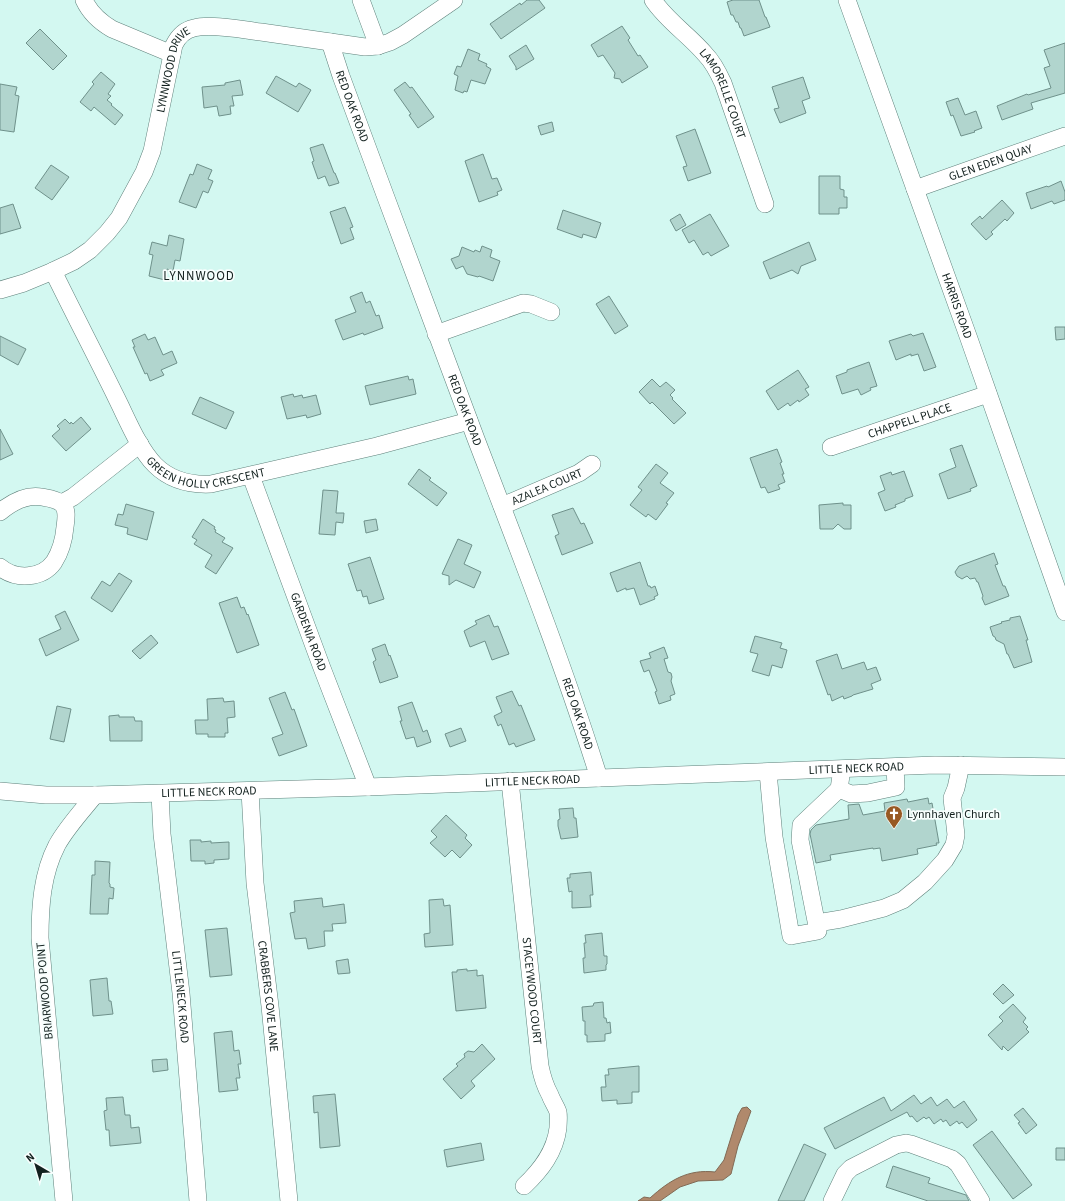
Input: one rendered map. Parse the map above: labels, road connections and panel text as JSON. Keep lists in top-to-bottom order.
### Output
{
  "streets": {
    "street": [
      "LYNNWOOD DRIVE",
      "LAMORELLE COURT",
      "RED OAK ROAD",
      "GLEN EDEN QUAY",
      "HARRIS ROAD",
      "CHAPPELL PLACE",
      "GREEN HOLLY CRESCENT",
      "AZALEA COURT",
      "GARDENIA ROAD",
      "LITTLE NECK ROAD",
      "BRIARWOOD POINT",
      "STACEYWOOD COURT",
      "CRABBERS COVE LANE",
      "LITTLENECK ROAD"
    ]
  },
  "crossings": [
    ["LYNNWOOD DRIVE", "RED OAK ROAD"],
    ["LYNNWOOD DRIVE", "GREEN HOLLY CRESCENT"],
    ["RED OAK ROAD", "GREEN HOLLY CRESCENT"],
    ["RED OAK ROAD", "AZALEA COURT"],
    ["RED OAK ROAD", "LITTLE NECK ROAD"],
    ["GLEN EDEN QUAY", "HARRIS ROAD"],
    ["HARRIS ROAD", "CHAPPELL PLACE"],
    ["GREEN HOLLY CRESCENT", "GARDENIA ROAD"],
    ["GARDENIA ROAD", "LITTLE NECK ROAD"],
    ["LITTLE NECK ROAD", "BRIARWOOD POINT"],
    ["LITTLE NECK ROAD", "STACEYWOOD COURT"],
    ["LITTLE NECK ROAD", "CRABBERS COVE LANE"],
    ["LITTLE NECK ROAD", "LITTLENECK ROAD"]
  ],
  "districts": ["LYNNWOOD"],
  "places": {
    "church": ["Lynnhaven Church"]
  },
  "north": "top left"
}
